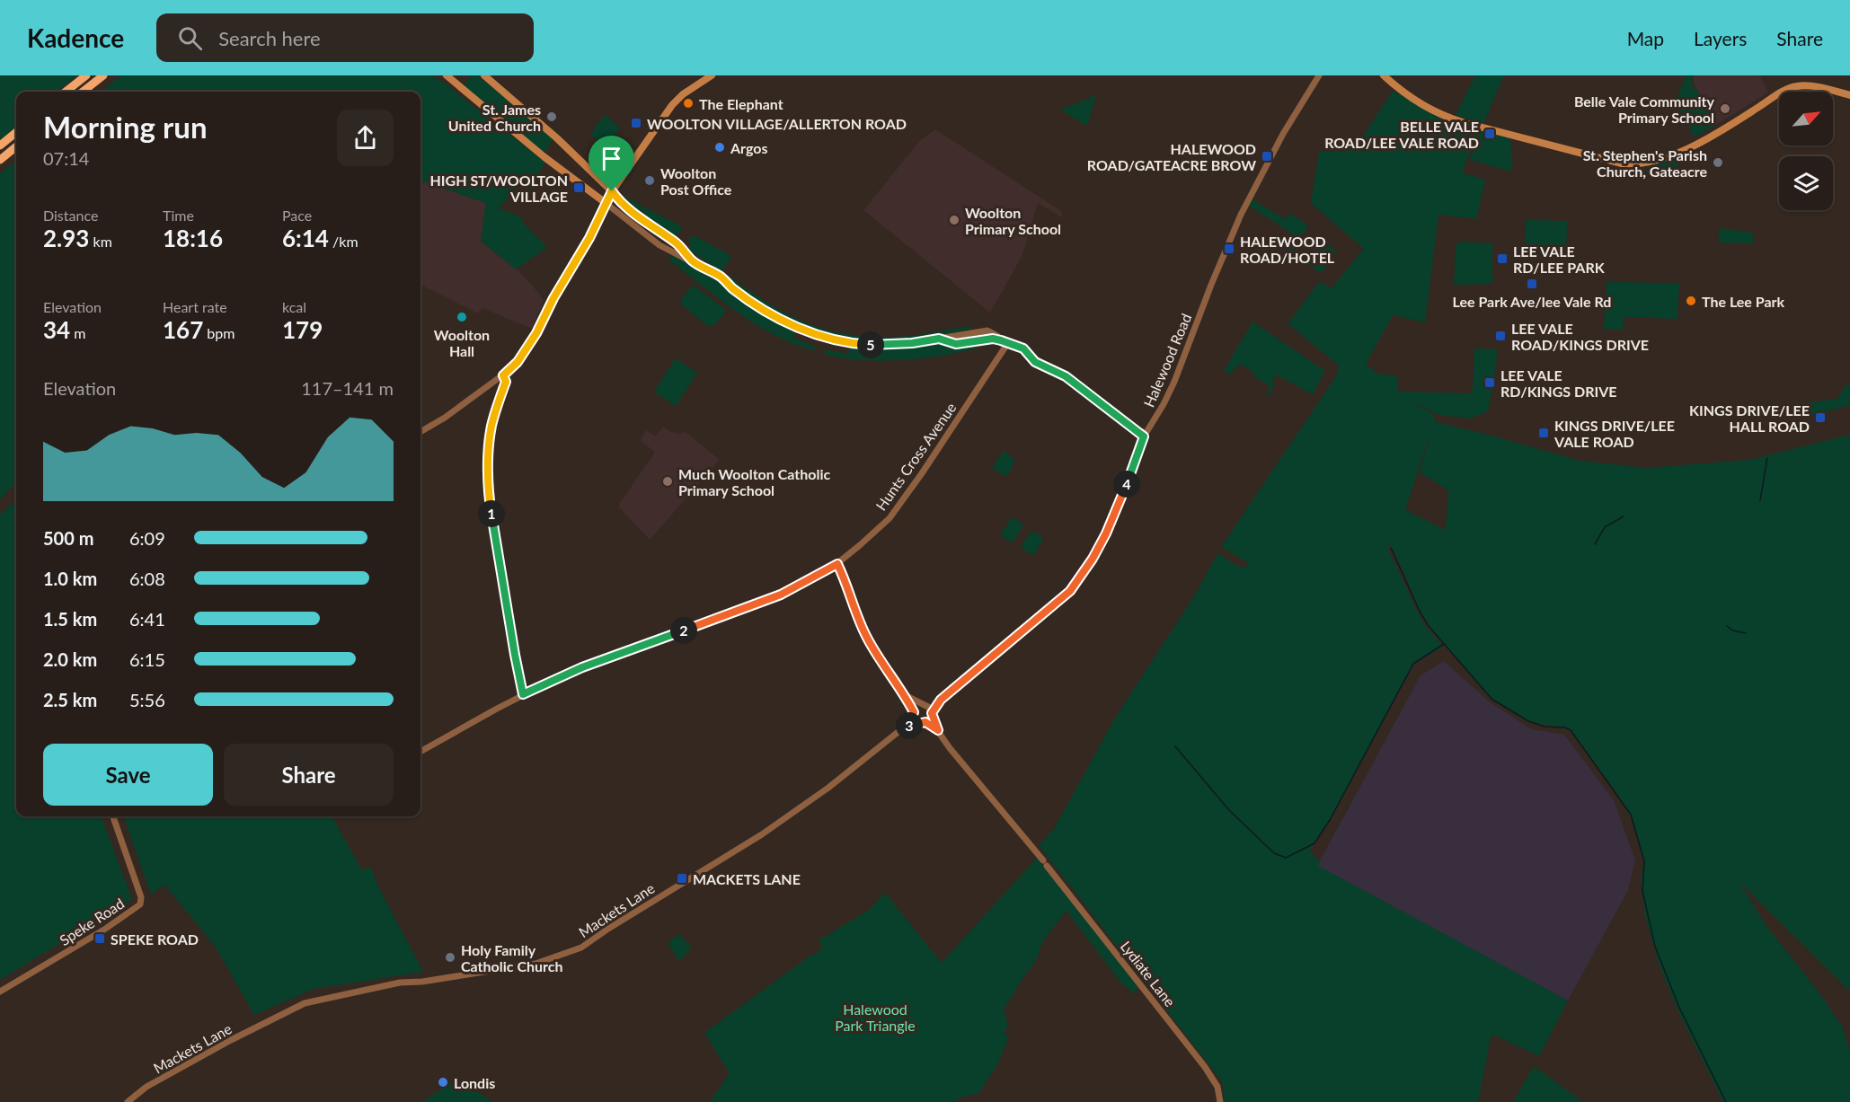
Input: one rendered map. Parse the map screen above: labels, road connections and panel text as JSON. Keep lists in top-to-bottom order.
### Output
{
  "streets": {
    "street": [
      "Halewood Road",
      "Hunts Cross Avenue",
      "Mackets Lane",
      "Speke Road",
      "Lydiate Lane"
    ]
  },
  "crossings": [
    ["Halewood Road", "Mackets Lane"],
    ["Halewood Road", "Lydiate Lane"],
    ["Mackets Lane", "Lydiate Lane"]
  ],
  "parks": ["Halewood Park Triangle"],
  "places": {
    "other": [
      "The Elephant",
      "Belle Vale Community Primary School",
      "St. James United Church",
      "Argos",
      "St. Stephen's Parish Church, Gateacre",
      "Woolton Post Office",
      "Woolton Primary School",
      "The Lee Park",
      "Woolton Hall",
      "Much Woolton Catholic Primary School",
      "Holy Family Catholic Church",
      "Londis"
    ],
    "transit": [
      "WOOLTON VILLAGE/ALLERTON ROAD",
      "BELLE VALE ROAD/LEE VALE ROAD",
      "HALEWOOD ROAD/GATEACRE BROW",
      "HIGH ST/WOOLTON VILLAGE",
      "HALEWOOD ROAD/HOTEL",
      "LEE VALE RD/LEE PARK",
      "Lee Park Ave/lee Vale Rd",
      "LEE VALE ROAD/KINGS DRIVE",
      "LEE VALE RD/KINGS DRIVE",
      "KINGS DRIVE/LEE HALL ROAD",
      "KINGS DRIVE/LEE VALE ROAD",
      "MACKETS LANE",
      "SPEKE ROAD"
    ]
  },
  "north": "top right",
  "page": {
    "header": "Kadence",
    "search": "Search here",
    "nav": ["Map", "Layers", "Share"],
    "heading": ["Morning run", "07:14"],
    "stats": [
      ["Distance", "2.93 km"],
      ["Time", "18:16"],
      ["Pace", "6:14 /km"],
      ["Elevation", "34 m"],
      ["Heart rate", "167 bpm"],
      ["kcal", "179"]
    ],
    "pins": [
      "5",
      "4",
      "1",
      "2",
      "3"
    ],
    "chart": ["Elevation", "117–141 m"],
    "list": [
      {
        "name": "500 m",
        "note": "6:09"
      },
      {
        "name": "1.0 km",
        "note": "6:08"
      },
      {
        "name": "1.5 km",
        "note": "6:41"
      },
      {
        "name": "2.0 km",
        "note": "6:15"
      },
      {
        "name": "2.5 km",
        "note": "5:56"
      }
    ],
    "buttons": ["Save", "Share"]
  }
}
